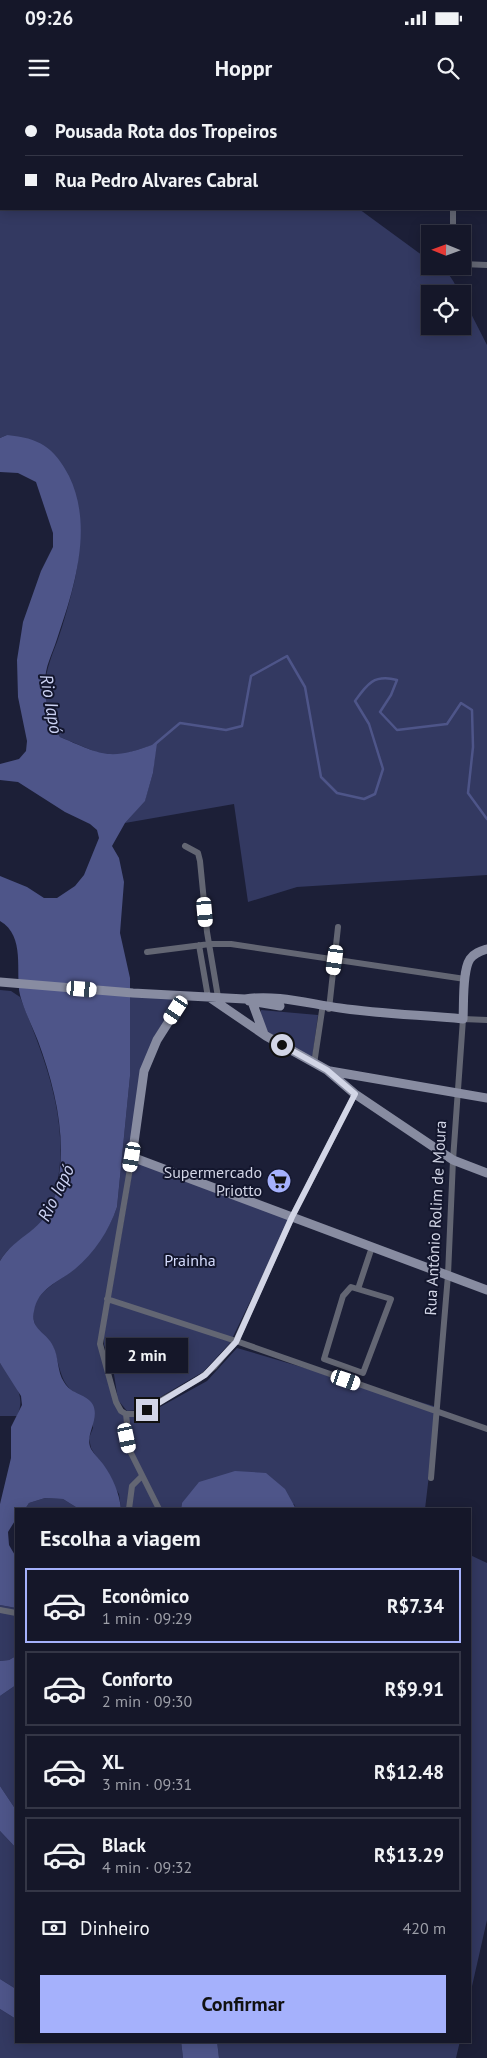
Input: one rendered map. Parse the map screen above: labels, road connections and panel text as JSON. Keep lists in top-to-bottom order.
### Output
{
  "streets": {
    "street": ["Rua Antônio Rolim de Moura"]
  },
  "water": ["Rio Iapó"],
  "parks": ["Prainha"],
  "places": {
    "supermarket": ["Supermercado Priotto"]
  },
  "north": "left",
  "page": {
    "status": "09:26",
    "header": "Hoppr",
    "banner": ["Pousada Rota dos Tropeiros", "Rua Pedro Alvares Cabral"],
    "bubble": "2 min",
    "heading": "Escolha a viagem",
    "list": [
      {
        "name": "Econômico",
        "note": "1 min · 09:29",
        "value": "R$7.34"
      },
      {
        "name": "Conforto",
        "note": "2 min · 09:30",
        "value": "R$9.91"
      },
      {
        "name": "XL",
        "note": "3 min · 09:31",
        "value": "R$12.48"
      },
      {
        "name": "Black",
        "note": "4 min · 09:32",
        "value": "R$13.29"
      }
    ],
    "pay": ["Dinheiro", "420 m"],
    "buttons": "Confirmar"
  }
}
